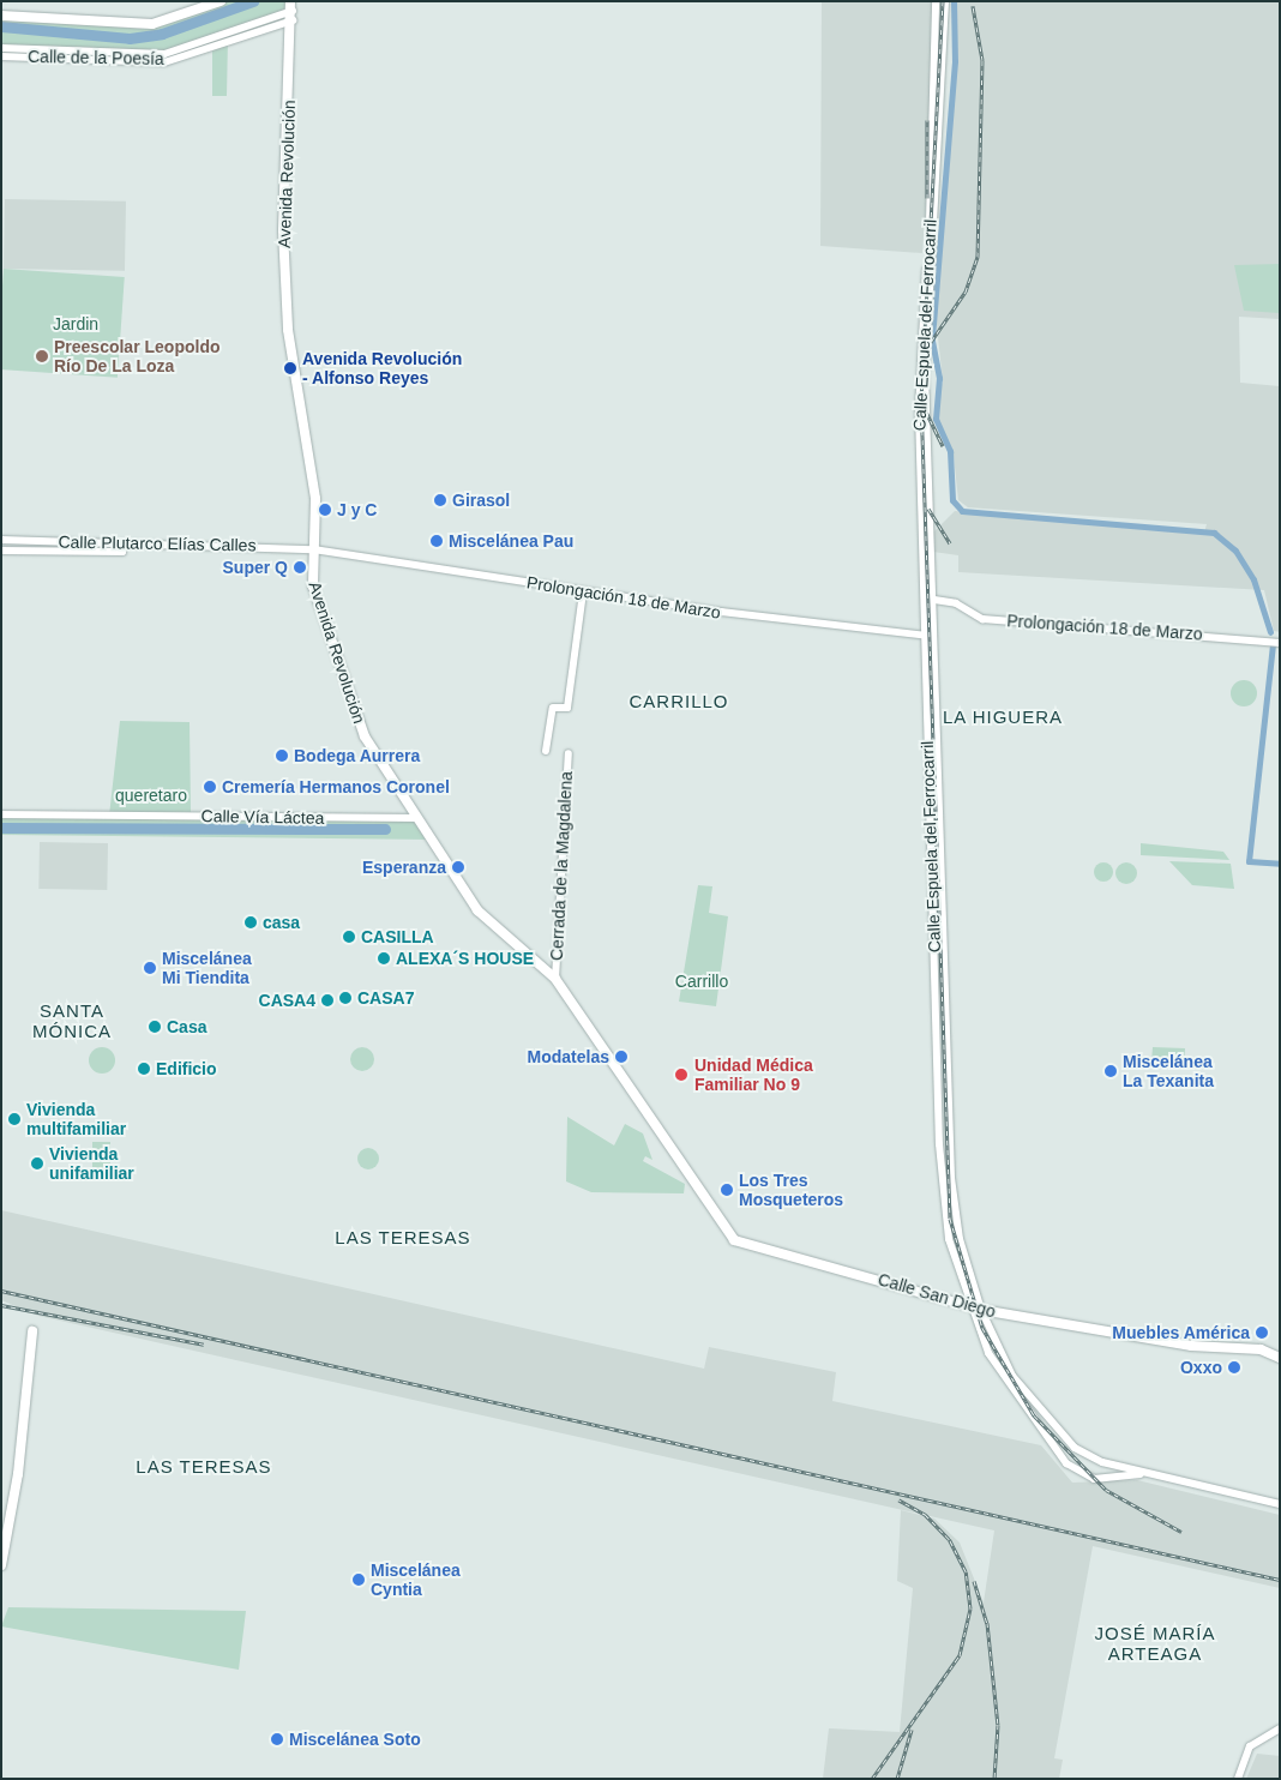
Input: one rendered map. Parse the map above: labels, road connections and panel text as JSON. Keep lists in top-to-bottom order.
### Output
{
  "streets": {
    "main road": ["Avenida Revolución", "Calle San Diego"],
    "street": [
      "Calle de la Poesía",
      "Calle Espuela del Ferrocarril",
      "Calle Plutarco Elías Calles",
      "Prolongación 18 de Marzo",
      "Calle Vía Láctea",
      "Cerrada de la Magdalena"
    ]
  },
  "crossings": [
    ["Calle de la Poesía", "Avenida Revolución"],
    ["Avenida Revolución", "Calle Plutarco Elías Calles"],
    ["Avenida Revolución", "Prolongación 18 de Marzo"],
    ["Avenida Revolución", "Calle Vía Láctea"],
    ["Avenida Revolución", "Cerrada de la Magdalena"],
    ["Avenida Revolución", "Calle San Diego"],
    ["Calle Espuela del Ferrocarril", "Prolongación 18 de Marzo"],
    ["Calle Espuela del Ferrocarril", "Calle San Diego"],
    ["Calle Plutarco Elías Calles", "Prolongación 18 de Marzo"]
  ],
  "districts": [
    "CARRILLO",
    "LA HIGUERA",
    "SANTA MÓNICA",
    "LAS TERESAS",
    "LAS TERESAS",
    "JOSÉ MARÍA ARTEAGA"
  ],
  "parks": ["Jardin", "queretaro", "Carrillo"],
  "places": [
    "Preescolar Leopoldo Río De La Loza",
    "Avenida Revolución - Alfonso Reyes",
    "Girasol",
    "J y C",
    "Miscelánea Pau",
    "Super Q",
    "Bodega Aurrera",
    "Cremería Hermanos Coronel",
    "Esperanza",
    "casa",
    "CASILLA",
    "ALEXA´S HOUSE",
    "Miscelánea Mi Tiendita",
    "CASA7",
    "CASA4",
    "Casa",
    "Modatelas",
    "Edificio",
    "Miscelánea La Texanita",
    "Unidad Médica Familiar No 9",
    "Vivienda multifamiliar",
    "Vivienda unifamiliar",
    "Los Tres Mosqueteros",
    "Muebles América",
    "Oxxo",
    "Miscelánea Cyntia",
    "Miscelánea Soto"
  ]
}
